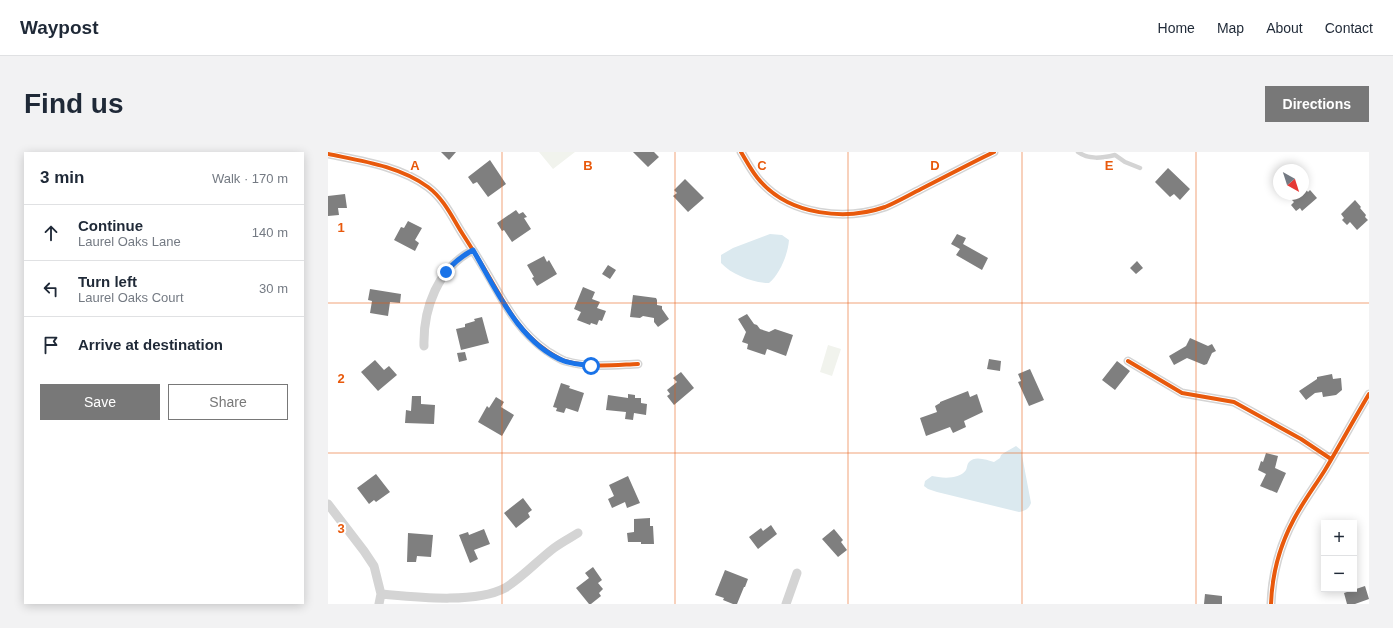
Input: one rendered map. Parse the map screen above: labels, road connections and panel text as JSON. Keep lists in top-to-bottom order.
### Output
{
  "north": "bottom right",
  "page": {
    "header": "Waypost",
    "nav": [
      "Home",
      "Map",
      "About",
      "Contact"
    ],
    "buttons": [
      "Directions",
      ["Save", "Share"]
    ],
    "title": "Find us",
    "heading": ["3 min", "Walk · 170 m"],
    "list": [
      ["Continue", "Laurel Oaks Lane", "140 m"],
      ["Turn left", "Laurel Oaks Court", "30 m"],
      "Arrive at destination"
    ],
    "map_buttons": ["+", "−"]
  },
  "grid": {
    "columns": [
      "A",
      "B",
      "C",
      "D",
      "E"
    ],
    "rows": ["1", "2", "3"]
  }
}
